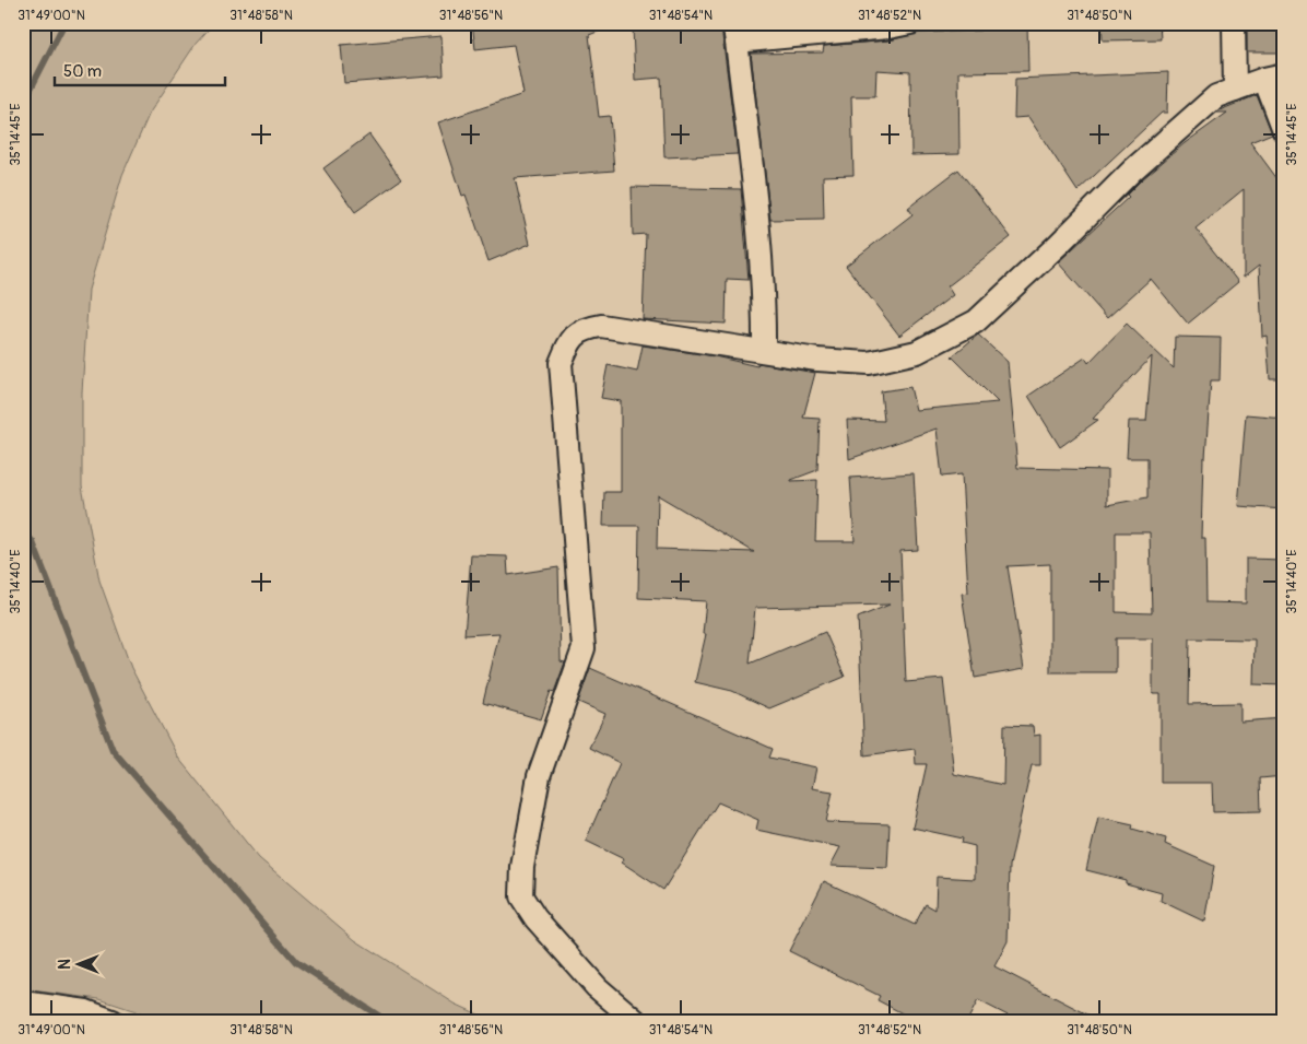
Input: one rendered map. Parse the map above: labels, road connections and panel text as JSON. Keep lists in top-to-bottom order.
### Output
{
  "scale_bar": "50 m",
  "north": "left",
  "coordinates": [
    "31°49'00\"N",
    "31°48'58\"N",
    "31°48'56\"N",
    "31°48'54\"N",
    "31°48'52\"N",
    "31°48'50\"N",
    "35°14'45\"E",
    "35°14'40\"E"
  ]
}
